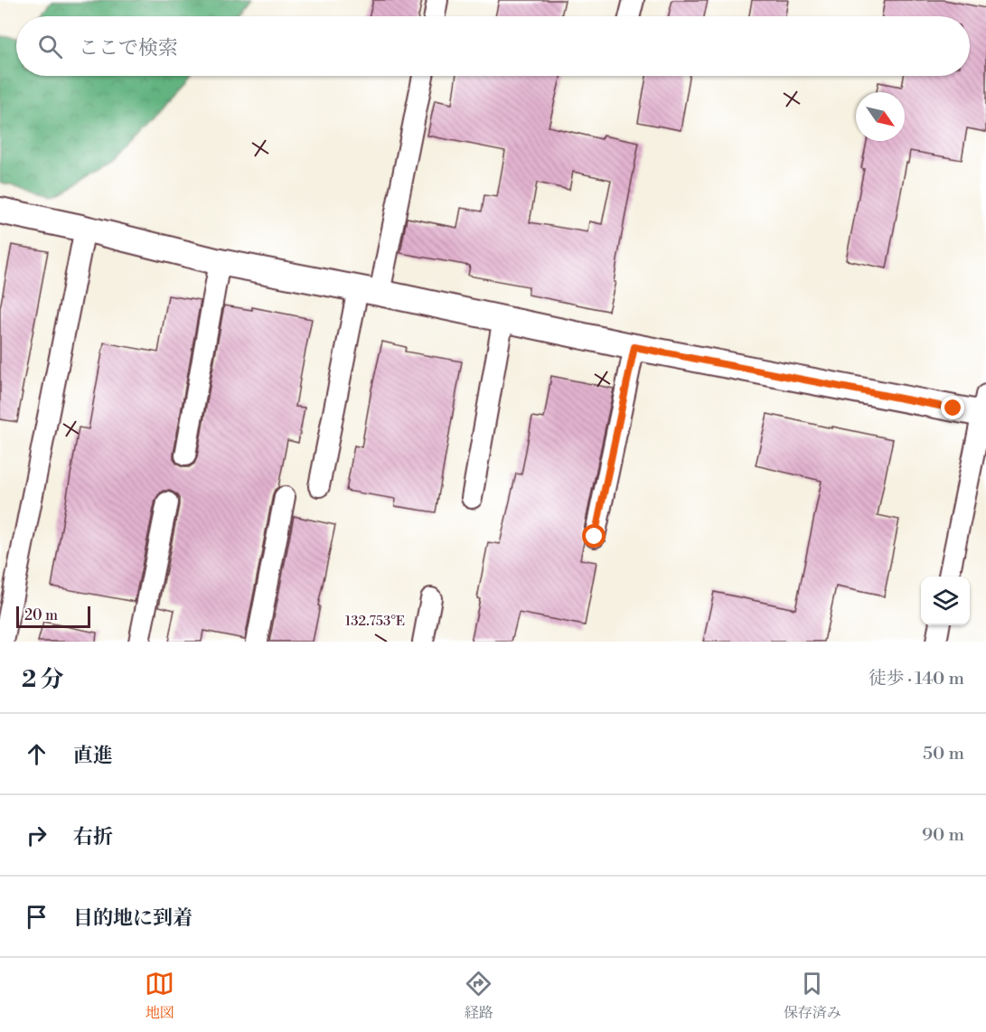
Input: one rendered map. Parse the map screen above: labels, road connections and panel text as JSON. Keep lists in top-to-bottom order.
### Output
{
  "scale_bar": "20 m",
  "north": "bottom right",
  "page": {
    "search": "ここで検索",
    "scale": "20 m",
    "heading": ["2 分", "徒歩 · 140 m"],
    "list": [
      ["直進", "50 m"],
      ["右折", "90 m"],
      "目的地に到着"
    ],
    "nav": ["地図", "経路", "保存済み"]
  },
  "coordinates": ["132.753°E"]
}
